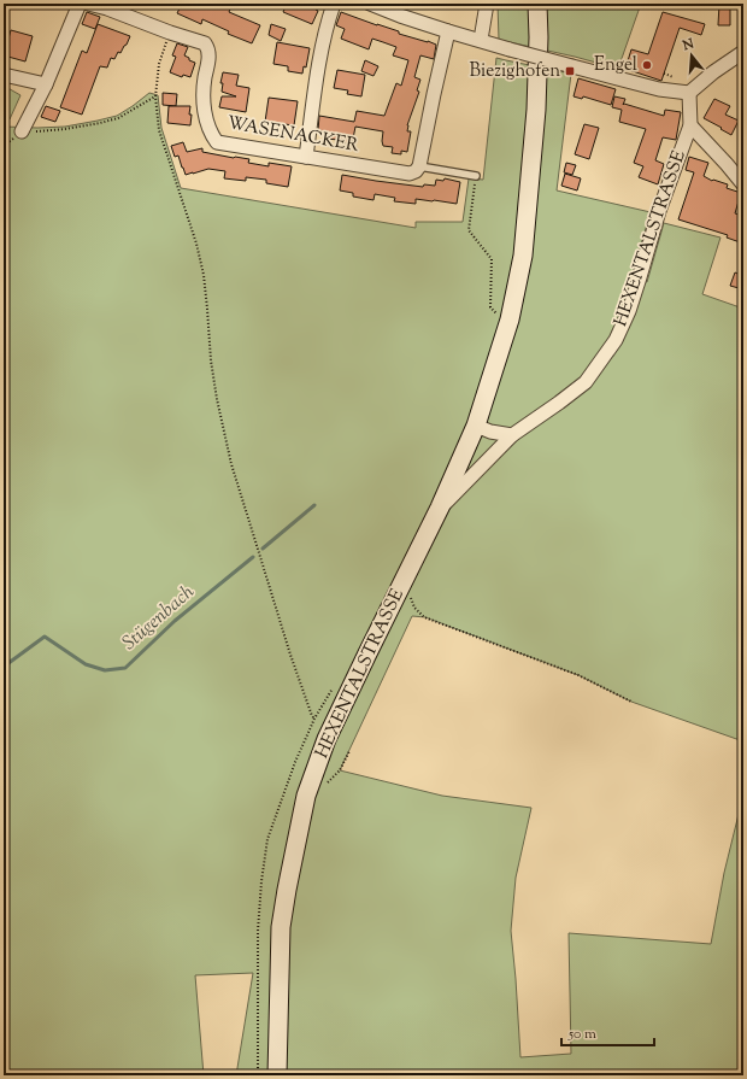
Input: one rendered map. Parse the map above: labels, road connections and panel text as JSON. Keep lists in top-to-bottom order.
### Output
{
  "streets": {
    "main road": ["HEXENTALSTRASSE"],
    "street": ["WASENACKER"]
  },
  "water": ["Stügenbach"],
  "places": {
    "other": ["Engel"],
    "transit": ["Biezighofen"]
  },
  "scale_bar": "50 m",
  "north": "top"
}
